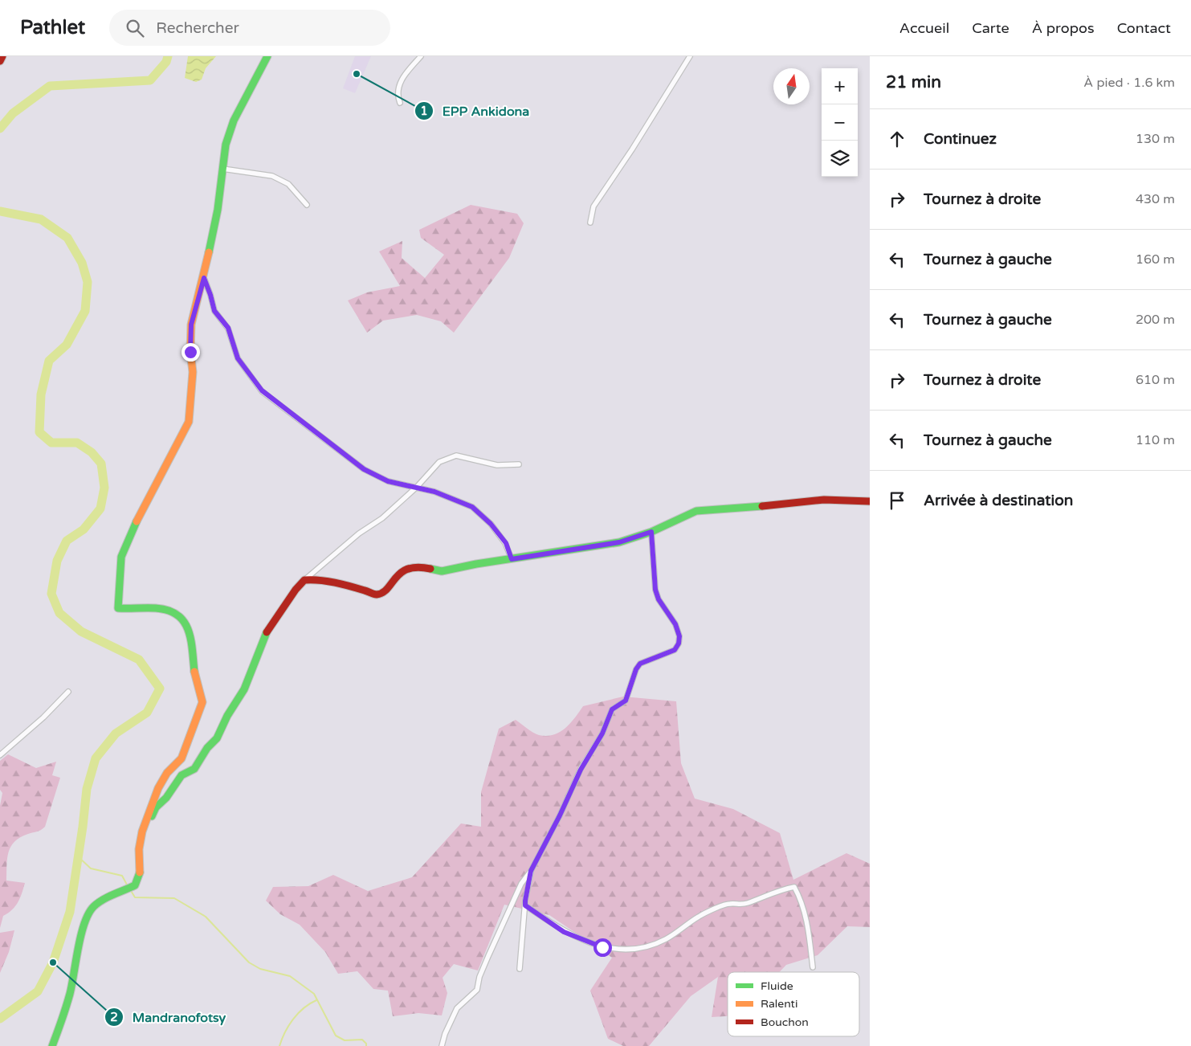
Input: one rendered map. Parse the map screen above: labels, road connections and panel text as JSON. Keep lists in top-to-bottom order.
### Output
{
  "places": ["EPP Ankidona", "Mandranofotsy"],
  "legend": ["Fluide", "Ralenti", "Bouchon"],
  "north": "top",
  "page": {
    "header": "Pathlet",
    "search": "Rechercher",
    "nav": [
      "Accueil",
      "Carte",
      "À propos",
      "Contact"
    ],
    "heading": ["21 min", "À pied · 1.6 km"],
    "map_buttons": ["+", "−"],
    "list": [
      ["Continuez", "130 m"],
      ["Tournez à droite", "430 m"],
      ["Tournez à gauche", "160 m"],
      ["Tournez à gauche", "200 m"],
      ["Tournez à droite", "610 m"],
      ["Tournez à gauche", "110 m"],
      "Arrivée à destination"
    ]
  }
}
